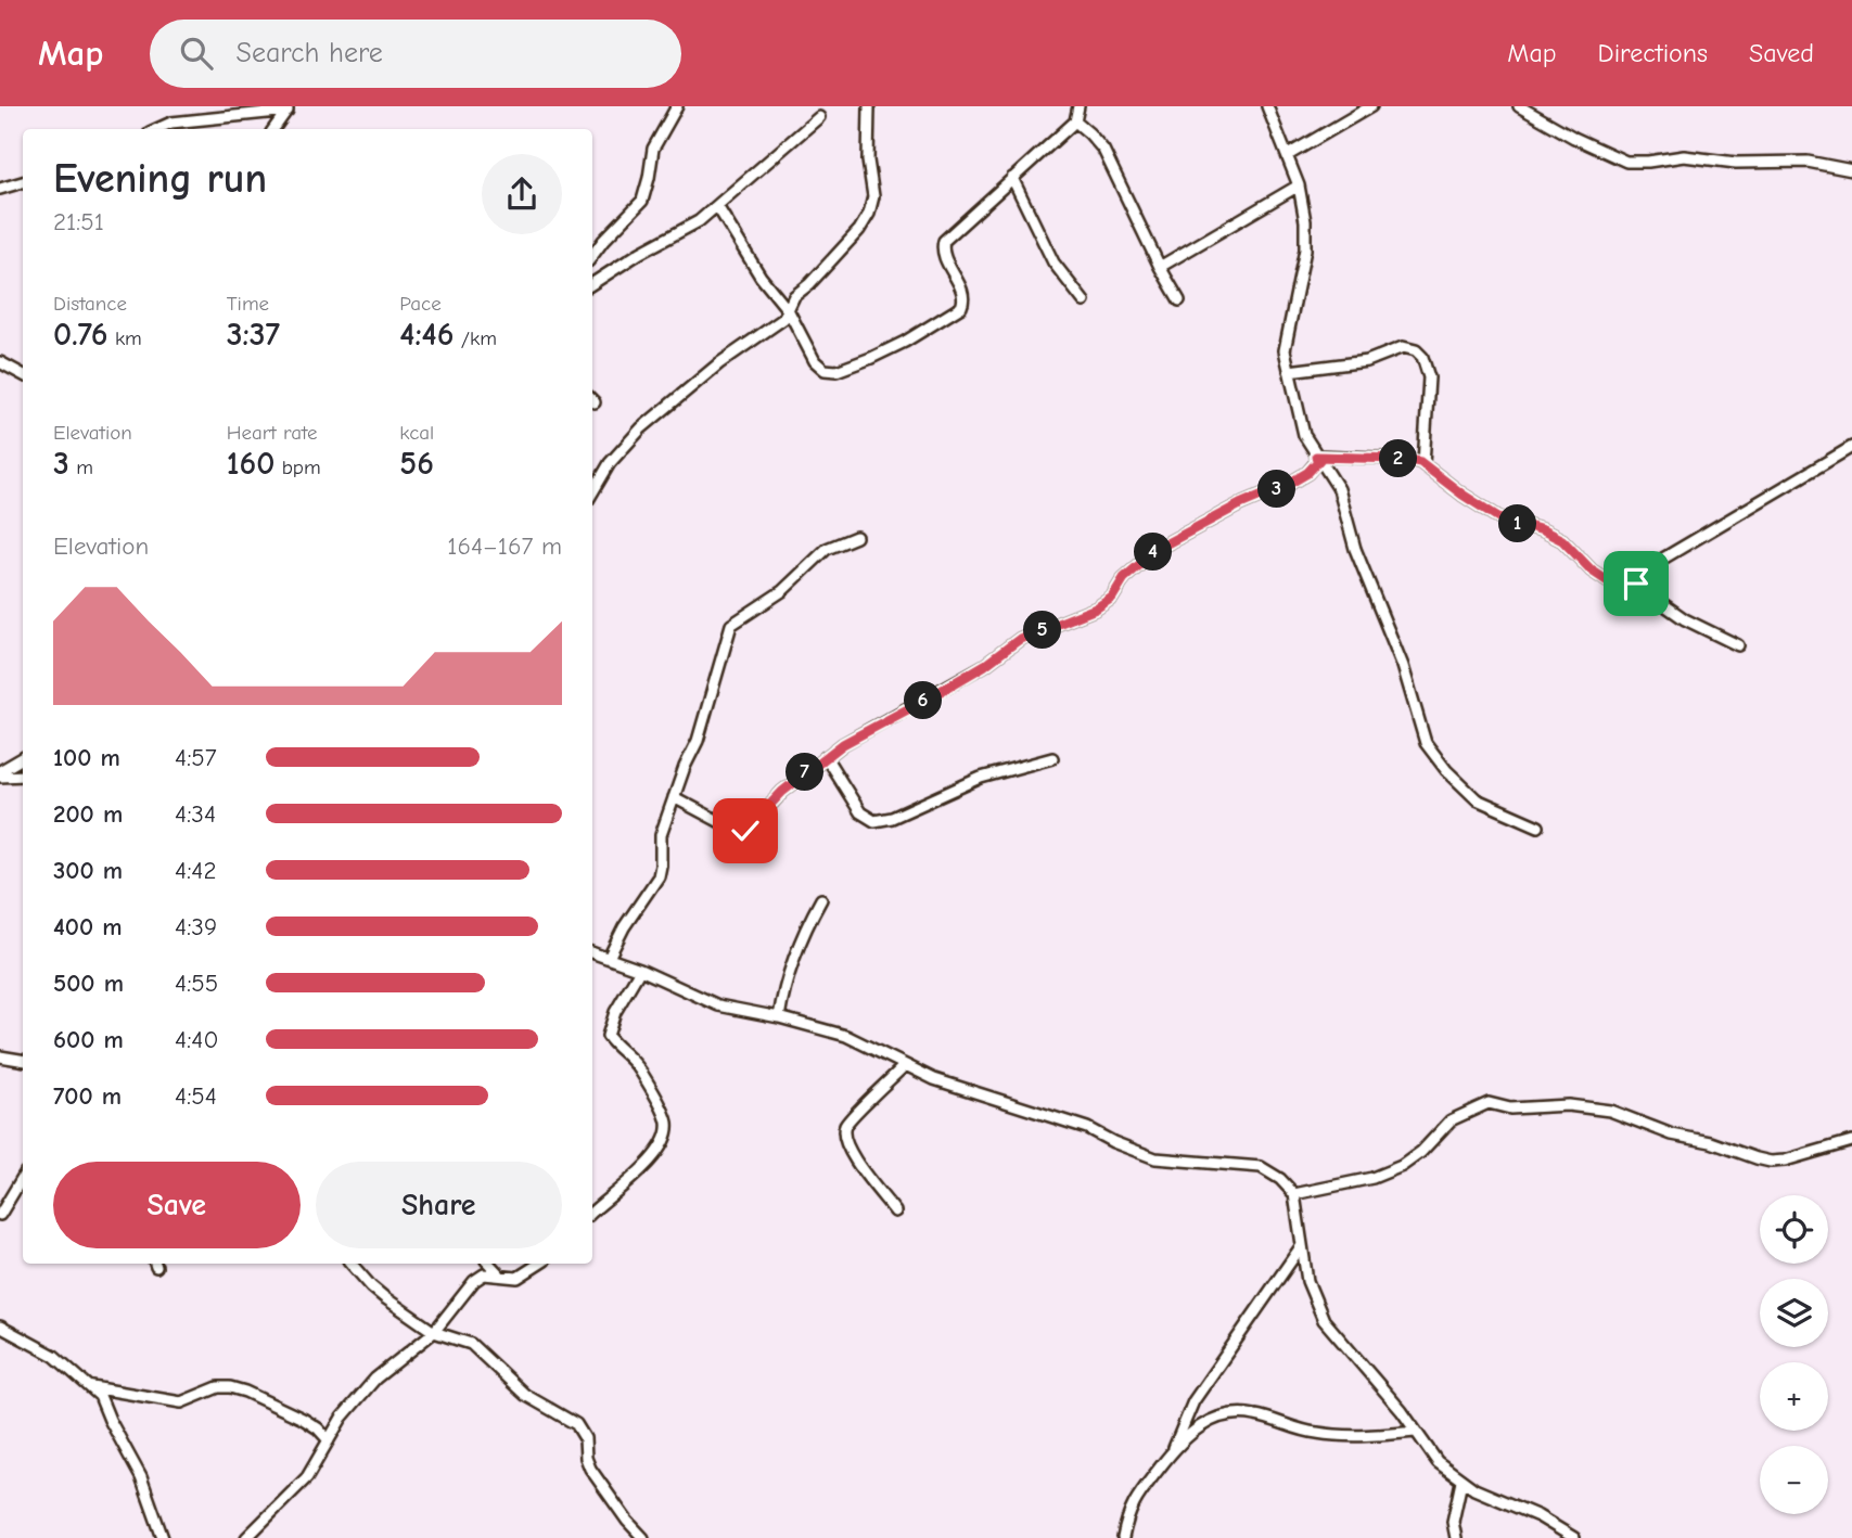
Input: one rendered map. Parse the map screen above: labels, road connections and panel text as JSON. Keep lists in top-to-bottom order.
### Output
{
  "page": {
    "header": "Map",
    "search": "Search here",
    "nav": ["Map", "Directions", "Saved"],
    "heading": ["Evening run", "21:51"],
    "stats": [
      ["Distance", "0.76 km"],
      ["Time", "3:37"],
      ["Pace", "4:46 /km"],
      ["Elevation", "3 m"],
      ["Heart rate", "160 bpm"],
      ["kcal", "56"]
    ],
    "pins": [
      "2",
      "3",
      "1",
      "4",
      "5",
      "6",
      "7"
    ],
    "chart": ["Elevation", "164–167 m"],
    "list": [
      {
        "name": "100 m",
        "note": "4:57"
      },
      {
        "name": "200 m",
        "note": "4:34"
      },
      {
        "name": "300 m",
        "note": "4:42"
      },
      {
        "name": "400 m",
        "note": "4:39"
      },
      {
        "name": "500 m",
        "note": "4:55"
      },
      {
        "name": "600 m",
        "note": "4:40"
      },
      {
        "name": "700 m",
        "note": "4:54"
      }
    ],
    "buttons": ["Save", "Share"],
    "map_buttons": ["+", "−"]
  }
}
